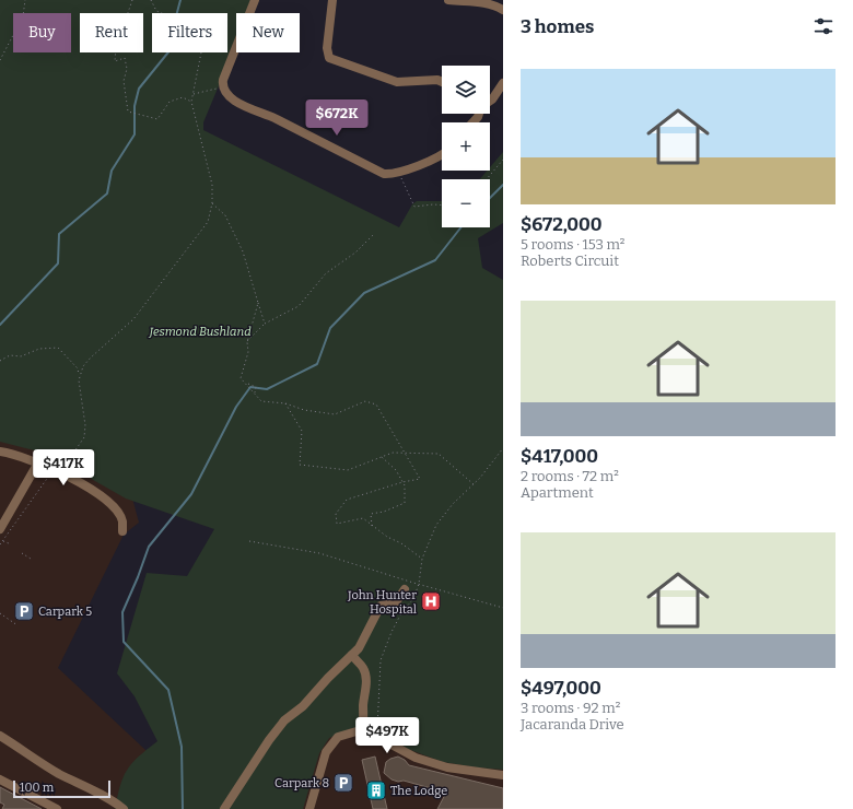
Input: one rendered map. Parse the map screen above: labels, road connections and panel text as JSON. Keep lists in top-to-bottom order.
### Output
{
  "parks": ["Jesmond Bushland"],
  "places": {
    "hospital": ["John Hunter Hospital"],
    "parking": ["Carpark 5", "Carpark 8"],
    "building": ["The Lodge"]
  },
  "scale_bar": "100 m",
  "page": {
    "heading": "3 homes",
    "chip": [
      "Buy",
      "Rent",
      "Filters",
      "New"
    ],
    "list": [
      {
        "name": "$672,000",
        "note": "5 rooms · 153 m² · Roberts Circuit"
      },
      {
        "name": "$417,000",
        "note": "2 rooms · 72 m² · Apartment"
      },
      {
        "name": "$497,000",
        "note": "3 rooms · 92 m² · Jacaranda Drive"
      }
    ],
    "map_buttons": ["+", "−"],
    "price": ["$672K", "$417K", "$497K"],
    "scale": "100 m"
  }
}
